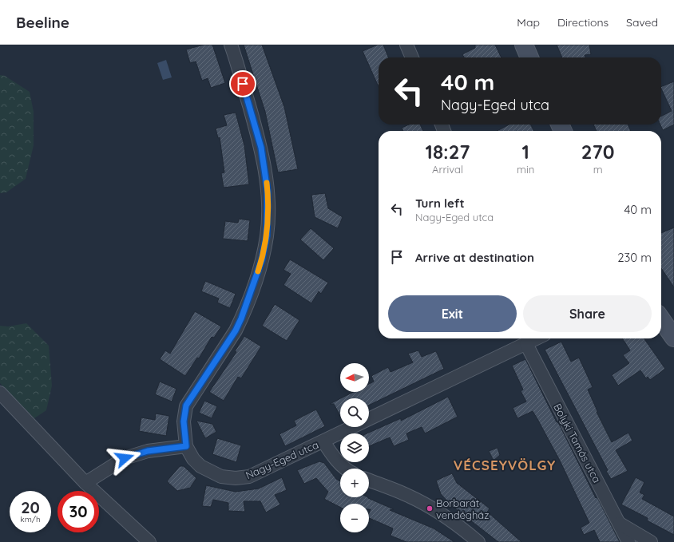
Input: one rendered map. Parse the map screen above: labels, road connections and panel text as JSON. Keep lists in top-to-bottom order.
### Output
{
  "streets": {
    "street": ["Bolyki Tamás utca", "Nagy-Eged utca"]
  },
  "districts": ["VÉCSEYVÖLGY"],
  "places": ["Borbarát vendégház"],
  "north": "left",
  "page": {
    "header": "Beeline",
    "nav": ["Map", "Directions", "Saved"],
    "turn": ["40 m", "Nagy-Eged utca"],
    "eta": [
      "18:27",
      "Arrival",
      "1",
      "min",
      "270",
      "m"
    ],
    "list": [
      {
        "name": "Turn left",
        "note": "Nagy-Eged utca",
        "value": "40 m"
      },
      {
        "name": "Arrive at destination",
        "value": "230 m"
      }
    ],
    "buttons": ["Exit", "Share"],
    "map_buttons": ["+", "−"],
    "speed": "20 km/h",
    "limit": "30"
  }
}
